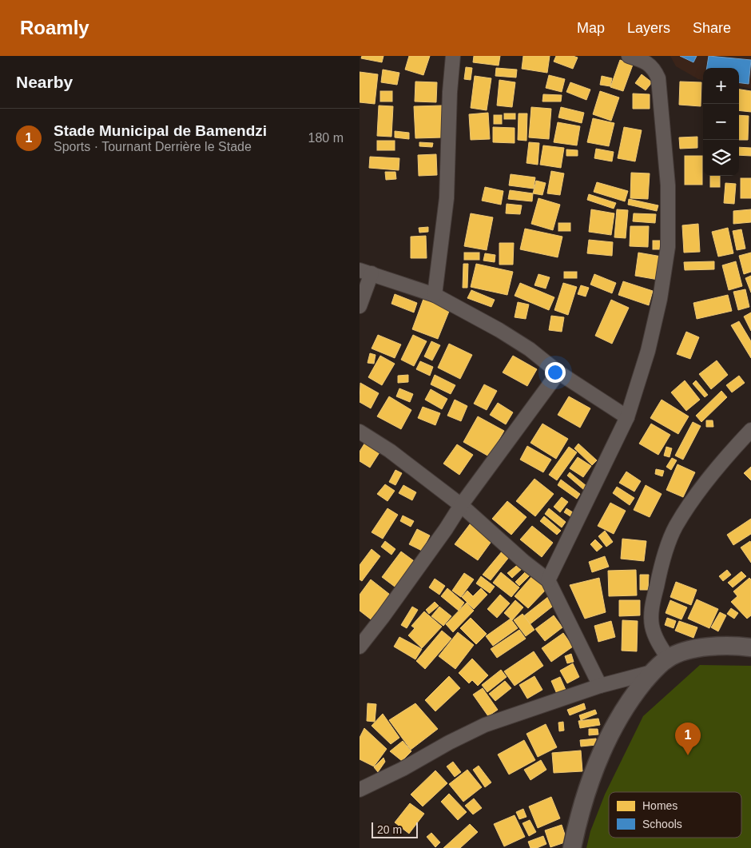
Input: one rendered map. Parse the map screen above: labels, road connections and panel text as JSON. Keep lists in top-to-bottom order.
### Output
{
  "legend": ["Homes", "Schools"],
  "scale_bar": "20 m",
  "page": {
    "header": "Roamly",
    "nav": ["Map", "Layers", "Share"],
    "heading": "Nearby",
    "map_buttons": ["+", "−"],
    "list": [
      {
        "mark": "1",
        "name": "Stade Municipal de Bamendzi",
        "note": "Sports · Tournant Derrière le Stade",
        "value": "180 m"
      }
    ],
    "pins": "1",
    "scale": "20 m"
  }
}
